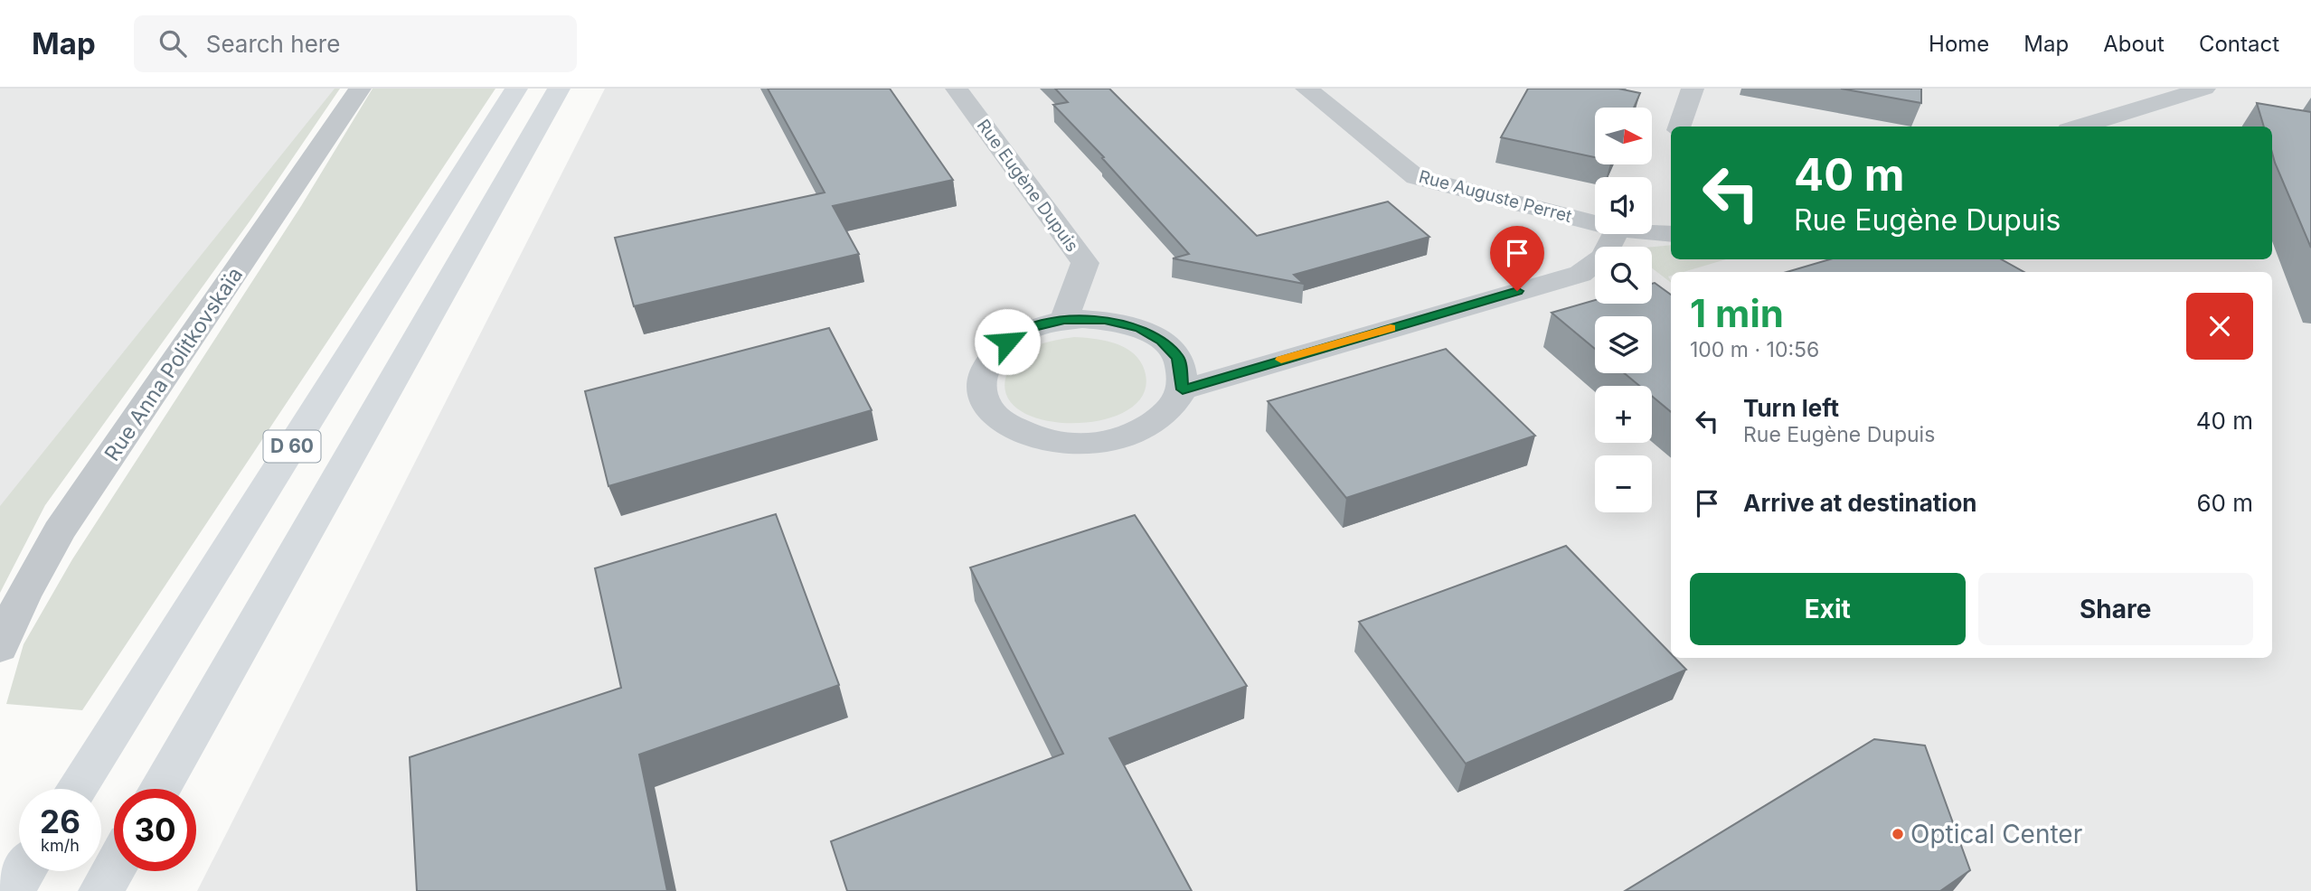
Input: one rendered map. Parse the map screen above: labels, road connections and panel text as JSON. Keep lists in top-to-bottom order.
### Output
{
  "streets": {
    "highway": ["D 60"],
    "street": ["Rue Eugène Dupuis", "Rue Auguste Perret", "Rue Anna Politkovskaïa"]
  },
  "places": ["Optical Center"],
  "north": "right",
  "page": {
    "header": "Map",
    "search": "Search here",
    "nav": [
      "Home",
      "Map",
      "About",
      "Contact"
    ],
    "map_buttons": ["+", "−"],
    "turn": ["40 m", "Rue Eugène Dupuis"],
    "heading": ["1 min", "100 m · 10:56"],
    "list": [
      {
        "name": "Turn left",
        "note": "Rue Eugène Dupuis",
        "value": "40 m"
      },
      {
        "name": "Arrive at destination",
        "value": "60 m"
      }
    ],
    "buttons": ["Exit", "Share"],
    "speed": "26 km/h",
    "limit": "30"
  }
}
